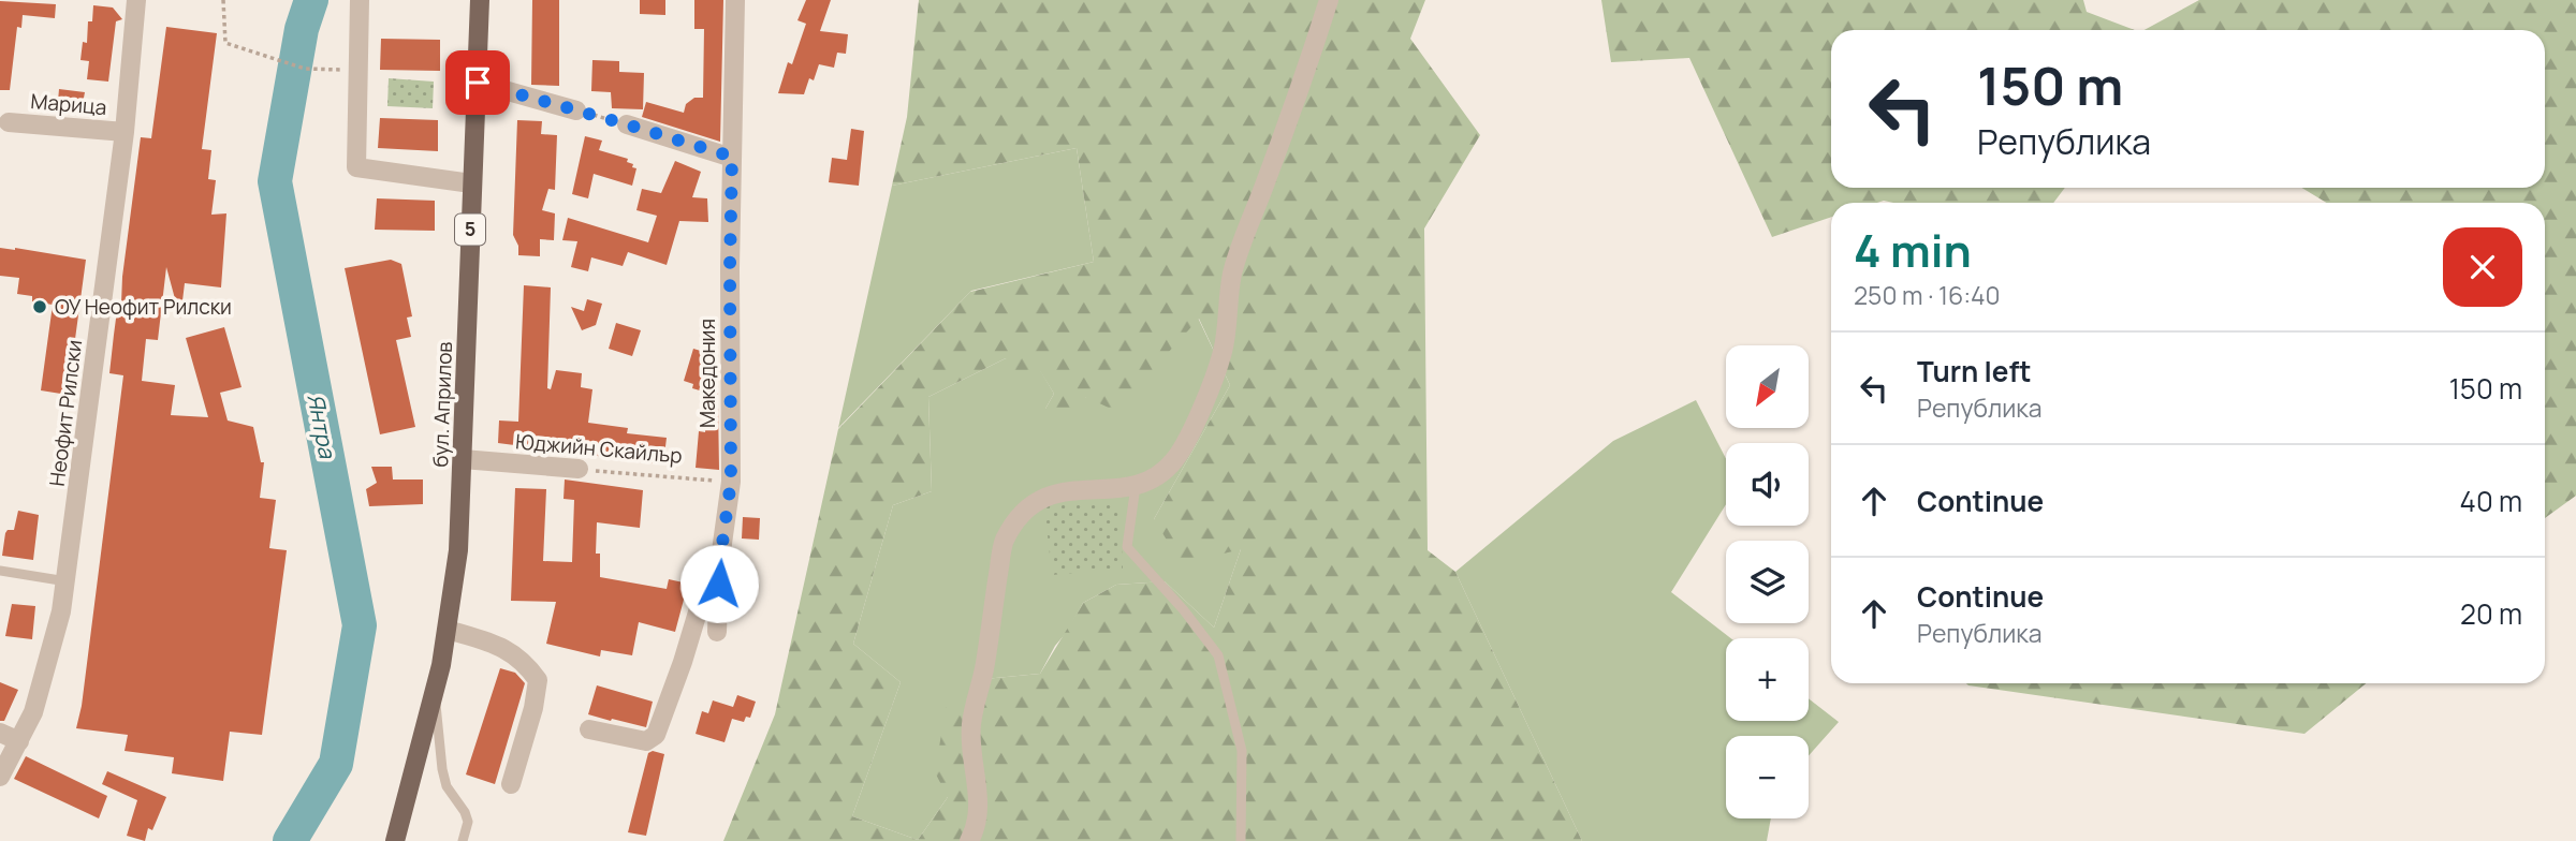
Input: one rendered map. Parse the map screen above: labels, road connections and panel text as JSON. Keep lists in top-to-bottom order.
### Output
{
  "streets": {
    "main road": ["5", "бул. Априлов"],
    "street": [
      "Марица",
      "Македония",
      "Неофит Рилски",
      "Юджийн Скайлър"
    ]
  },
  "crossings": [
    ["Марица", "Неофит Рилски"],
    ["Македония", "Юджийн Скайлър"],
    ["бул. Априлов", "Юджийн Скайлър"]
  ],
  "water": ["Янтра"],
  "places": ["ОУ Неофит Рилски"],
  "north": "bottom left",
  "page": {
    "turn": ["150 m", "Република"],
    "heading": ["4 min", "250 m · 16:40"],
    "list": [
      {
        "name": "Turn left",
        "note": "Република",
        "value": "150 m"
      },
      {
        "name": "Continue",
        "value": "40 m"
      },
      {
        "name": "Continue",
        "note": "Република",
        "value": "20 m"
      }
    ],
    "map_buttons": ["+", "−"]
  }
}
